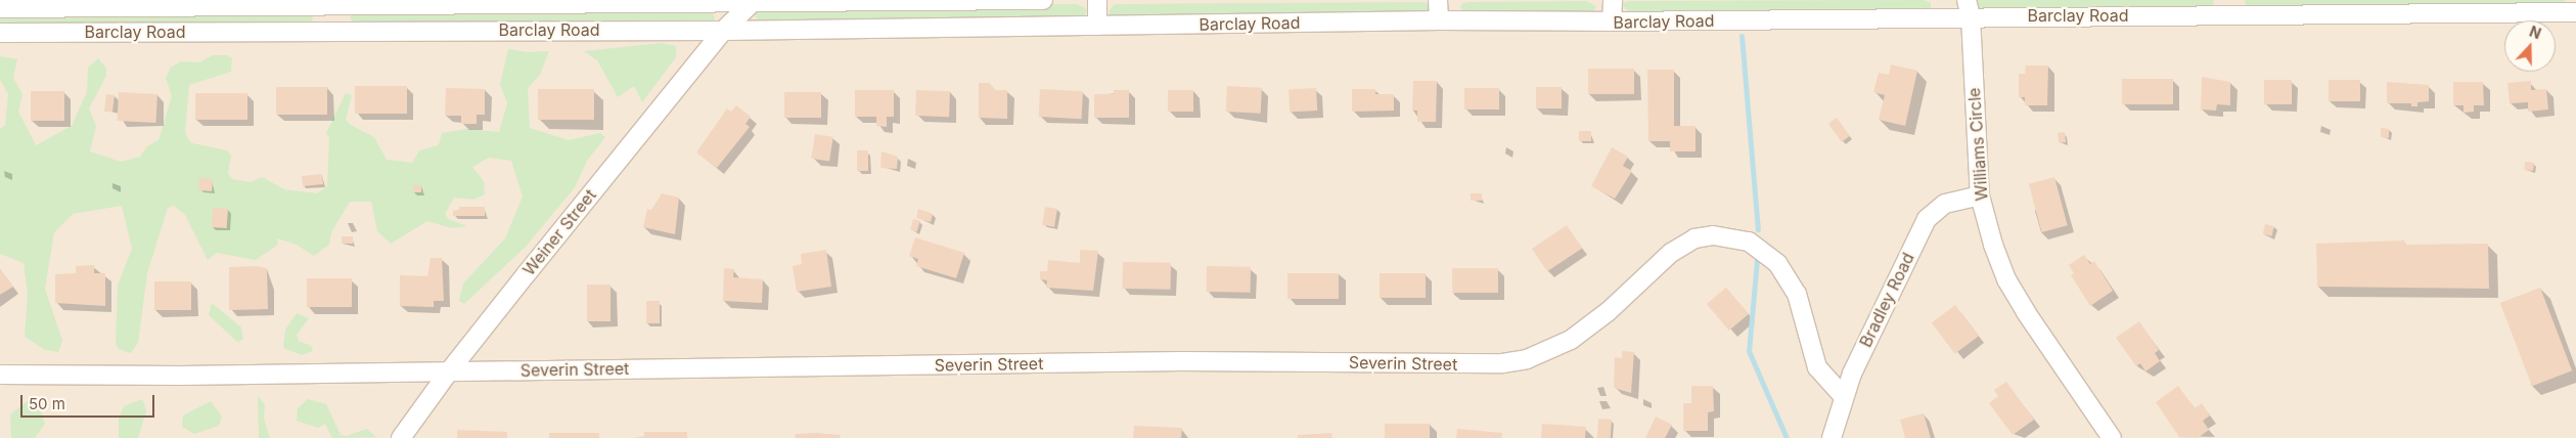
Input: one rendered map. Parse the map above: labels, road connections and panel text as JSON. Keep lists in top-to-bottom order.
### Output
{
  "streets": {
    "street": [
      "Barclay Road",
      "Williams Circle",
      "Weiner Street",
      "Bradley Road",
      "Severin Street"
    ]
  },
  "crossings": [
    ["Barclay Road", "Williams Circle"],
    ["Barclay Road", "Weiner Street"],
    ["Williams Circle", "Bradley Road"],
    ["Weiner Street", "Severin Street"],
    ["Bradley Road", "Severin Street"]
  ],
  "scale_bar": "50 m",
  "north": "top"
}
